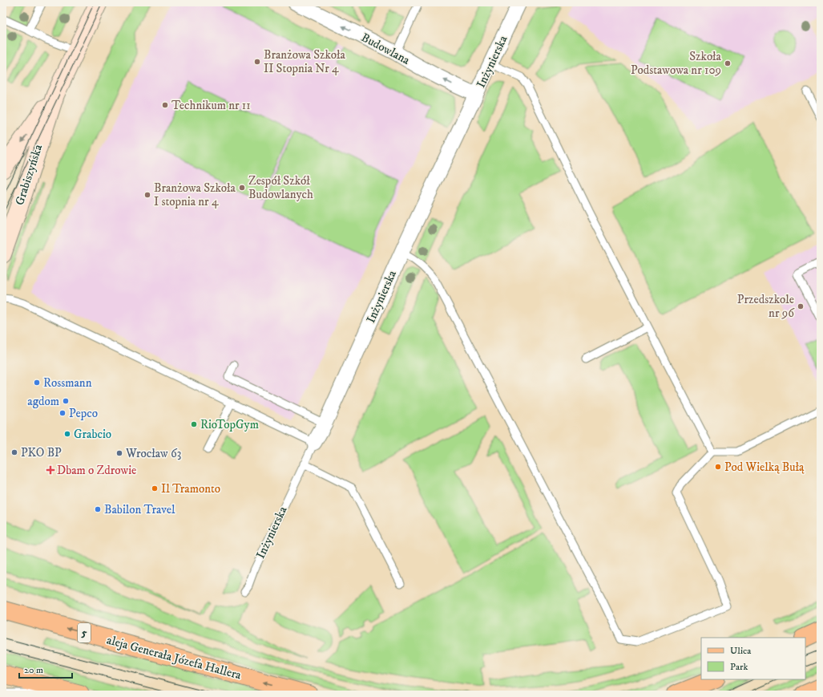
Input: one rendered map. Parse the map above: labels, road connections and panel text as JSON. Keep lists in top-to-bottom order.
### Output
{
  "streets": {
    "main road": ["Grabiszyńska", "5", "aleja Generała Józefa Hallera"],
    "street": ["Budowlana", "Inżynierska"]
  },
  "crossings": [
    ["Budowlana", "Inżynierska"]
  ],
  "one_way": ["Budowlana", "aleja Generała Józefa Hallera"],
  "places": {
    "other": [
      "Branżowa Szkoła II Stopnia Nr 4",
      "Szkoła Podstawowa nr 109",
      "Technikum nr 11",
      "Zespół Szkół Budowlanych",
      "Branżowa Szkoła I stopnia nr 4",
      "Przedszkole nr 96",
      "Rossmann",
      "agdom",
      "Pepco",
      "RioTopGym",
      "Grabcio",
      "PKO BP",
      "Wrocław 63",
      "Pod Wielką Bułą",
      "Il Tramonto",
      "Babilon Travel"
    ],
    "health": ["Dbam o Zdrowie"]
  },
  "legend": ["Ulica", "Park"],
  "scale_bar": "20 m"
}
